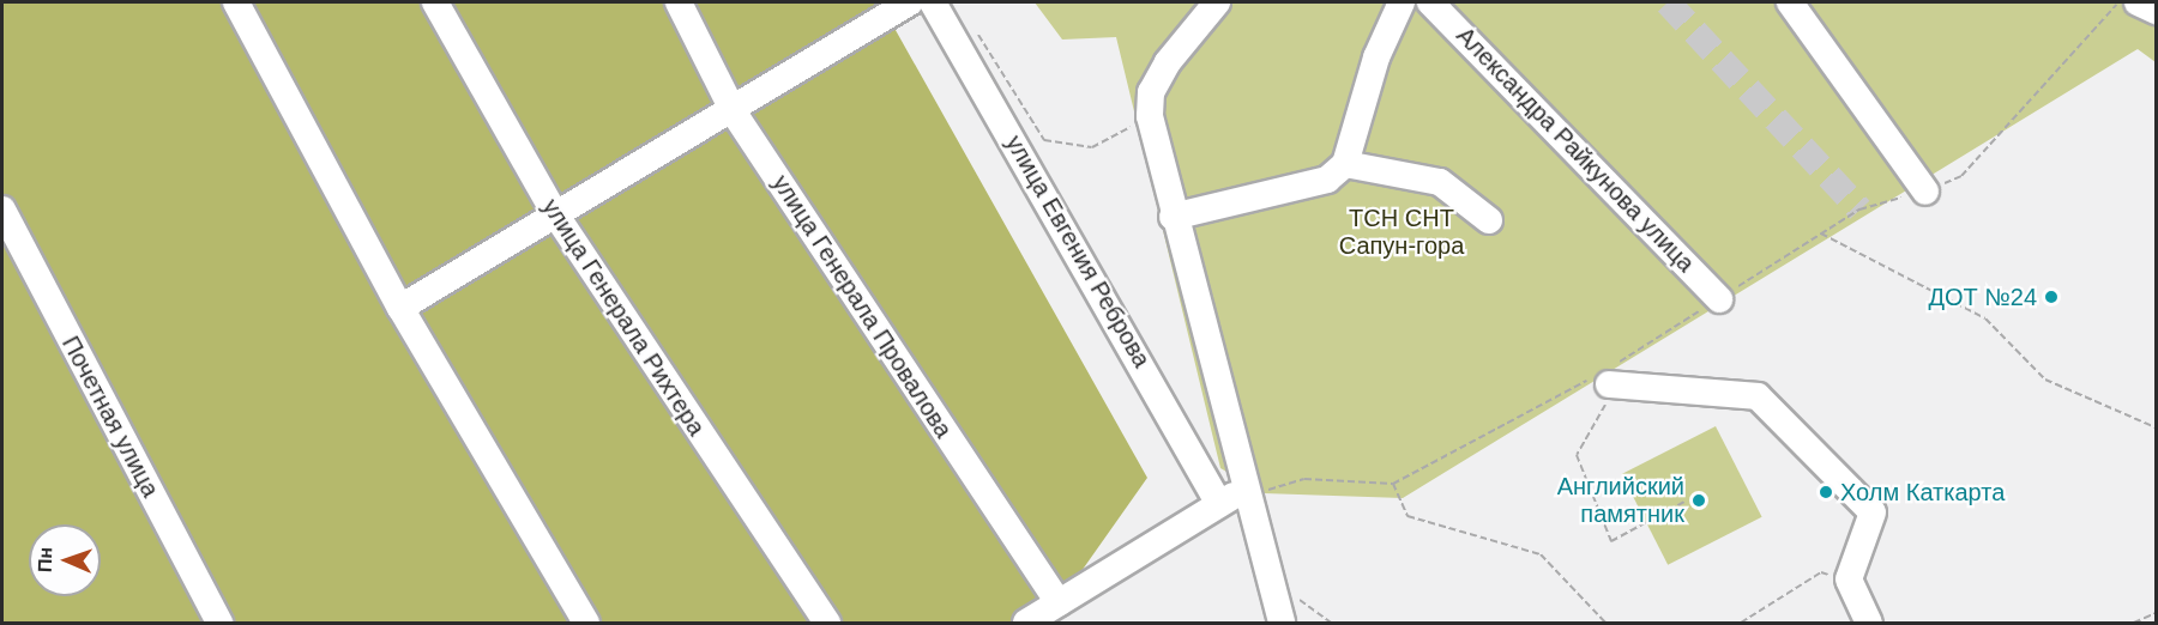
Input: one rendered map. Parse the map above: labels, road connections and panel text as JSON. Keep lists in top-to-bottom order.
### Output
{
  "streets": {
    "street": [
      "Александра Райкунова улица",
      "улица Евгения Реброва",
      "улица Генерала Провалова",
      "улица Генерала Рихтера",
      "Почетная улица"
    ]
  },
  "parks": ["ТСН СНТ Сапун-гора"],
  "places": ["ДОТ №24", "Холм Каткарта", "Английский памятник"],
  "north": "left"
}
